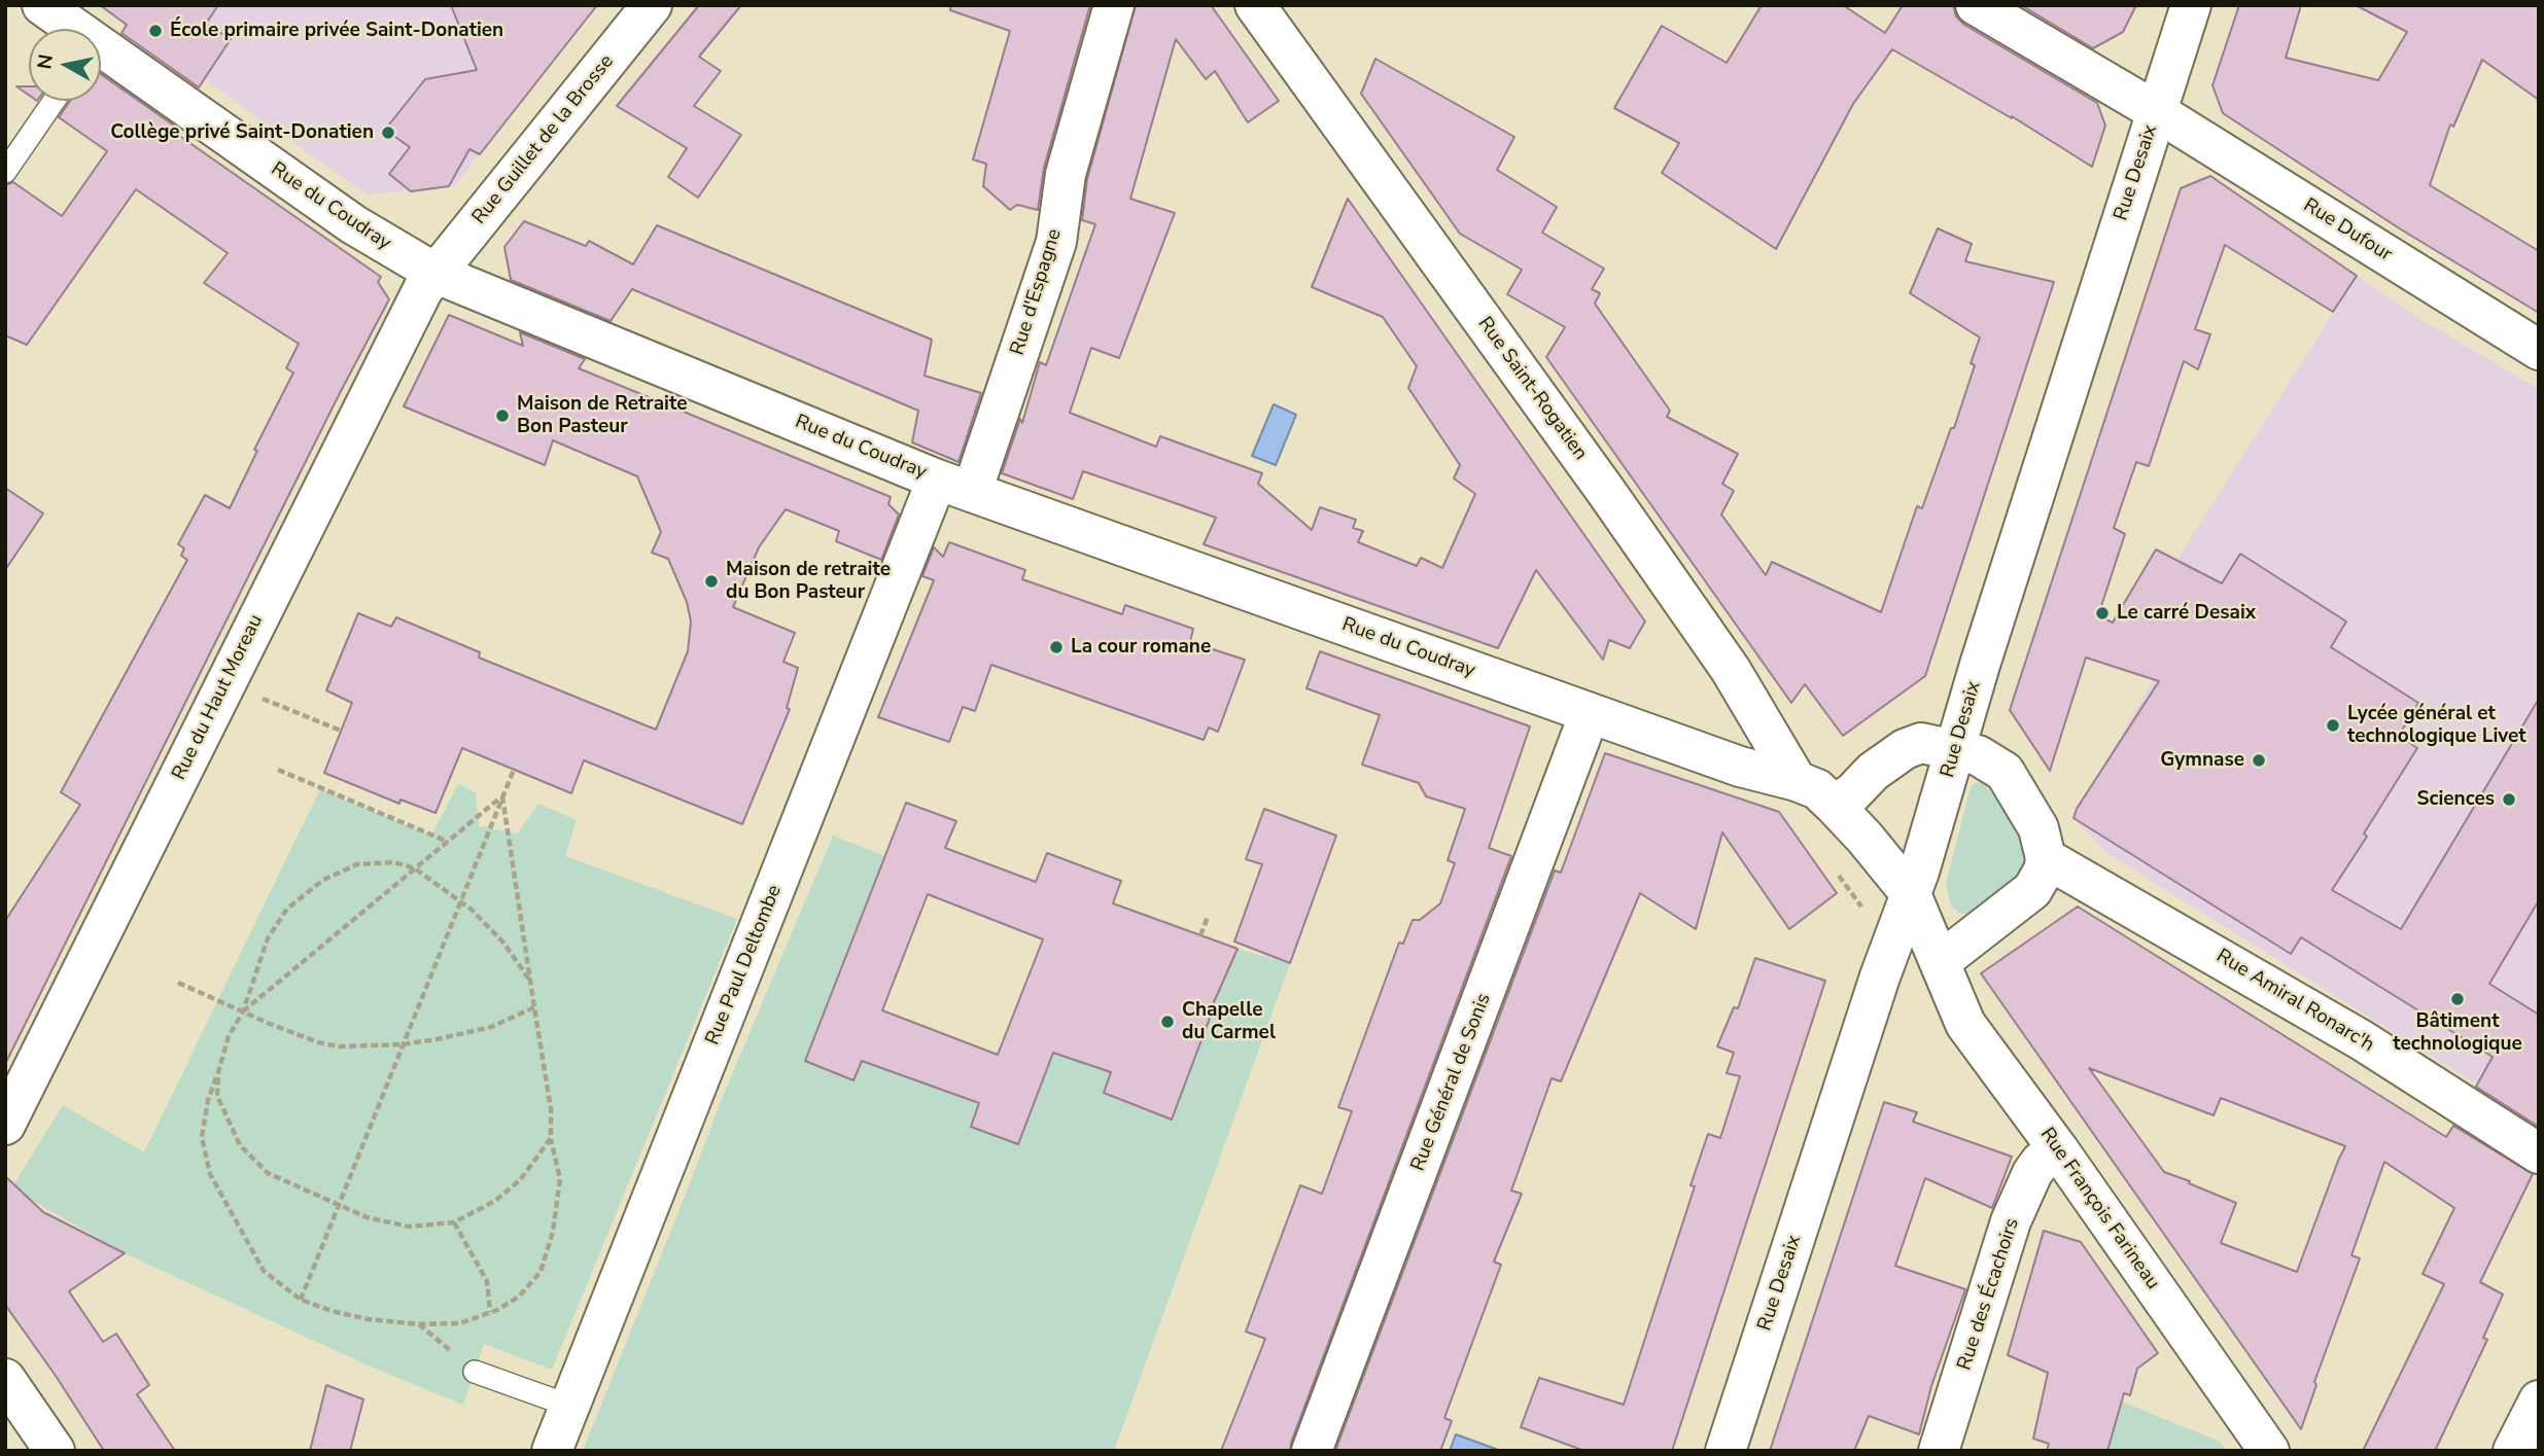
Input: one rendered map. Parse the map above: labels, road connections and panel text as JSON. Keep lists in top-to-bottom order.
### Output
{
  "streets": {
    "street": [
      "Rue Guillet de la Brosse",
      "Rue Desaix",
      "Rue du Coudray",
      "Rue Dufour",
      "Rue d'Espagne",
      "Rue Saint-Rogatien",
      "Rue du Haut Moreau",
      "Rue Paul Deltombe",
      "Rue Amiral Ronarc'h",
      "Rue Général de Sonis",
      "Rue François Farineau",
      "Rue des Écachoirs"
    ]
  },
  "crossings": [
    ["Rue Guillet de la Brosse", "Rue du Coudray"],
    ["Rue Guillet de la Brosse", "Rue du Haut Moreau"],
    ["Rue Desaix", "Rue Dufour"],
    ["Rue Desaix", "Rue François Farineau"],
    ["Rue du Coudray", "Rue d'Espagne"],
    ["Rue du Coudray", "Rue Saint-Rogatien"],
    ["Rue du Coudray", "Rue du Haut Moreau"],
    ["Rue du Coudray", "Rue Paul Deltombe"],
    ["Rue du Coudray", "Rue Général de Sonis"],
    ["Rue du Coudray", "Rue François Farineau"],
    ["Rue d'Espagne", "Rue Paul Deltombe"],
    ["Rue Saint-Rogatien", "Rue François Farineau"],
    ["Rue François Farineau", "Rue des Écachoirs"]
  ],
  "places": [
    "École primaire privée Saint-Donatien",
    "Collège privé Saint-Donatien",
    "Maison de Retraite Bon Pasteur",
    "Maison de retraite du Bon Pasteur",
    "Le carré Desaix",
    "La cour romane",
    "Lycée général et technologique Livet",
    "Gymnase",
    "Sciences",
    "Bâtiment technologique",
    "Chapelle du Carmel"
  ],
  "north": "left"
}
